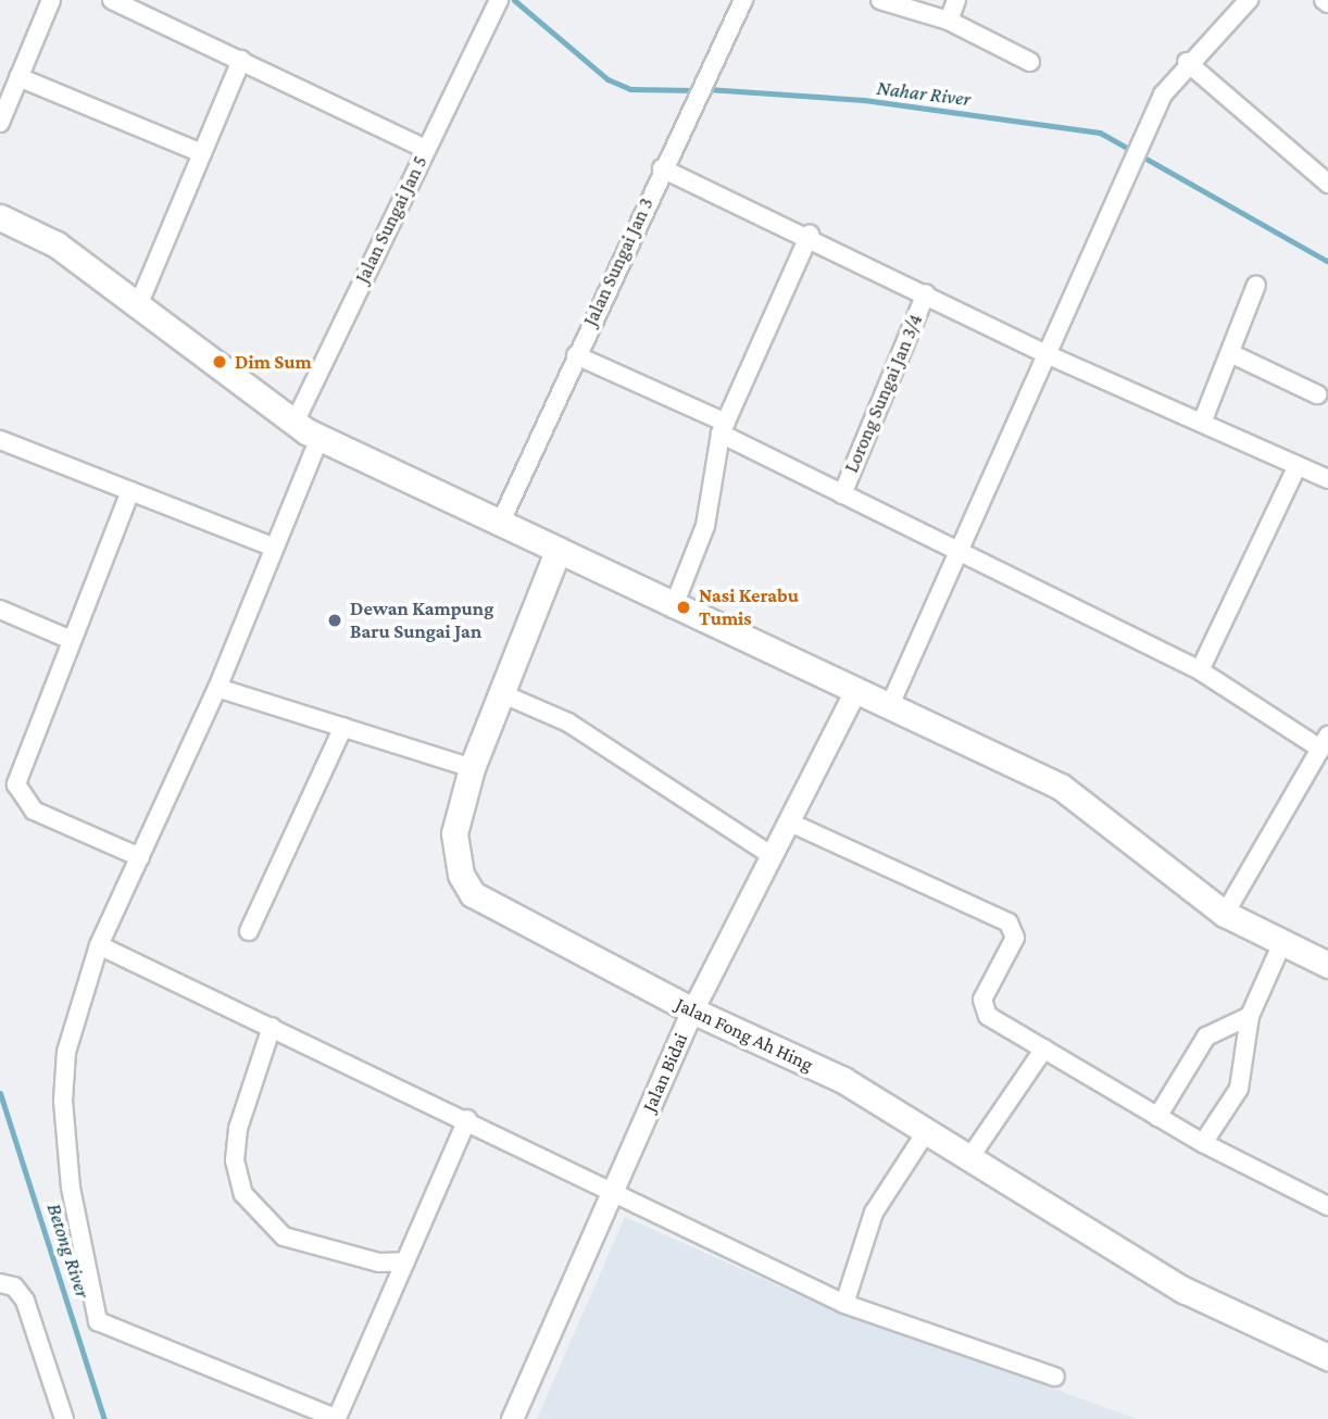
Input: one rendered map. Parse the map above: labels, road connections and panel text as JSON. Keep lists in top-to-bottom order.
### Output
{
  "streets": {
    "main road": ["Jalan Fong Ah Hing"],
    "street": [
      "Jalan Sungai Jan 5",
      "Jalan Sungai Jan 3",
      "Lorong Sungai Jan 3/4",
      "Jalan Bidai"
    ]
  },
  "crossings": [
    ["Jalan Fong Ah Hing", "Jalan Bidai"]
  ],
  "water": ["Nahar River", "Betong River"],
  "places": ["Dim Sum", "Nasi Kerabu Tumis", "Dewan Kampung Baru Sungai Jan"]
}
